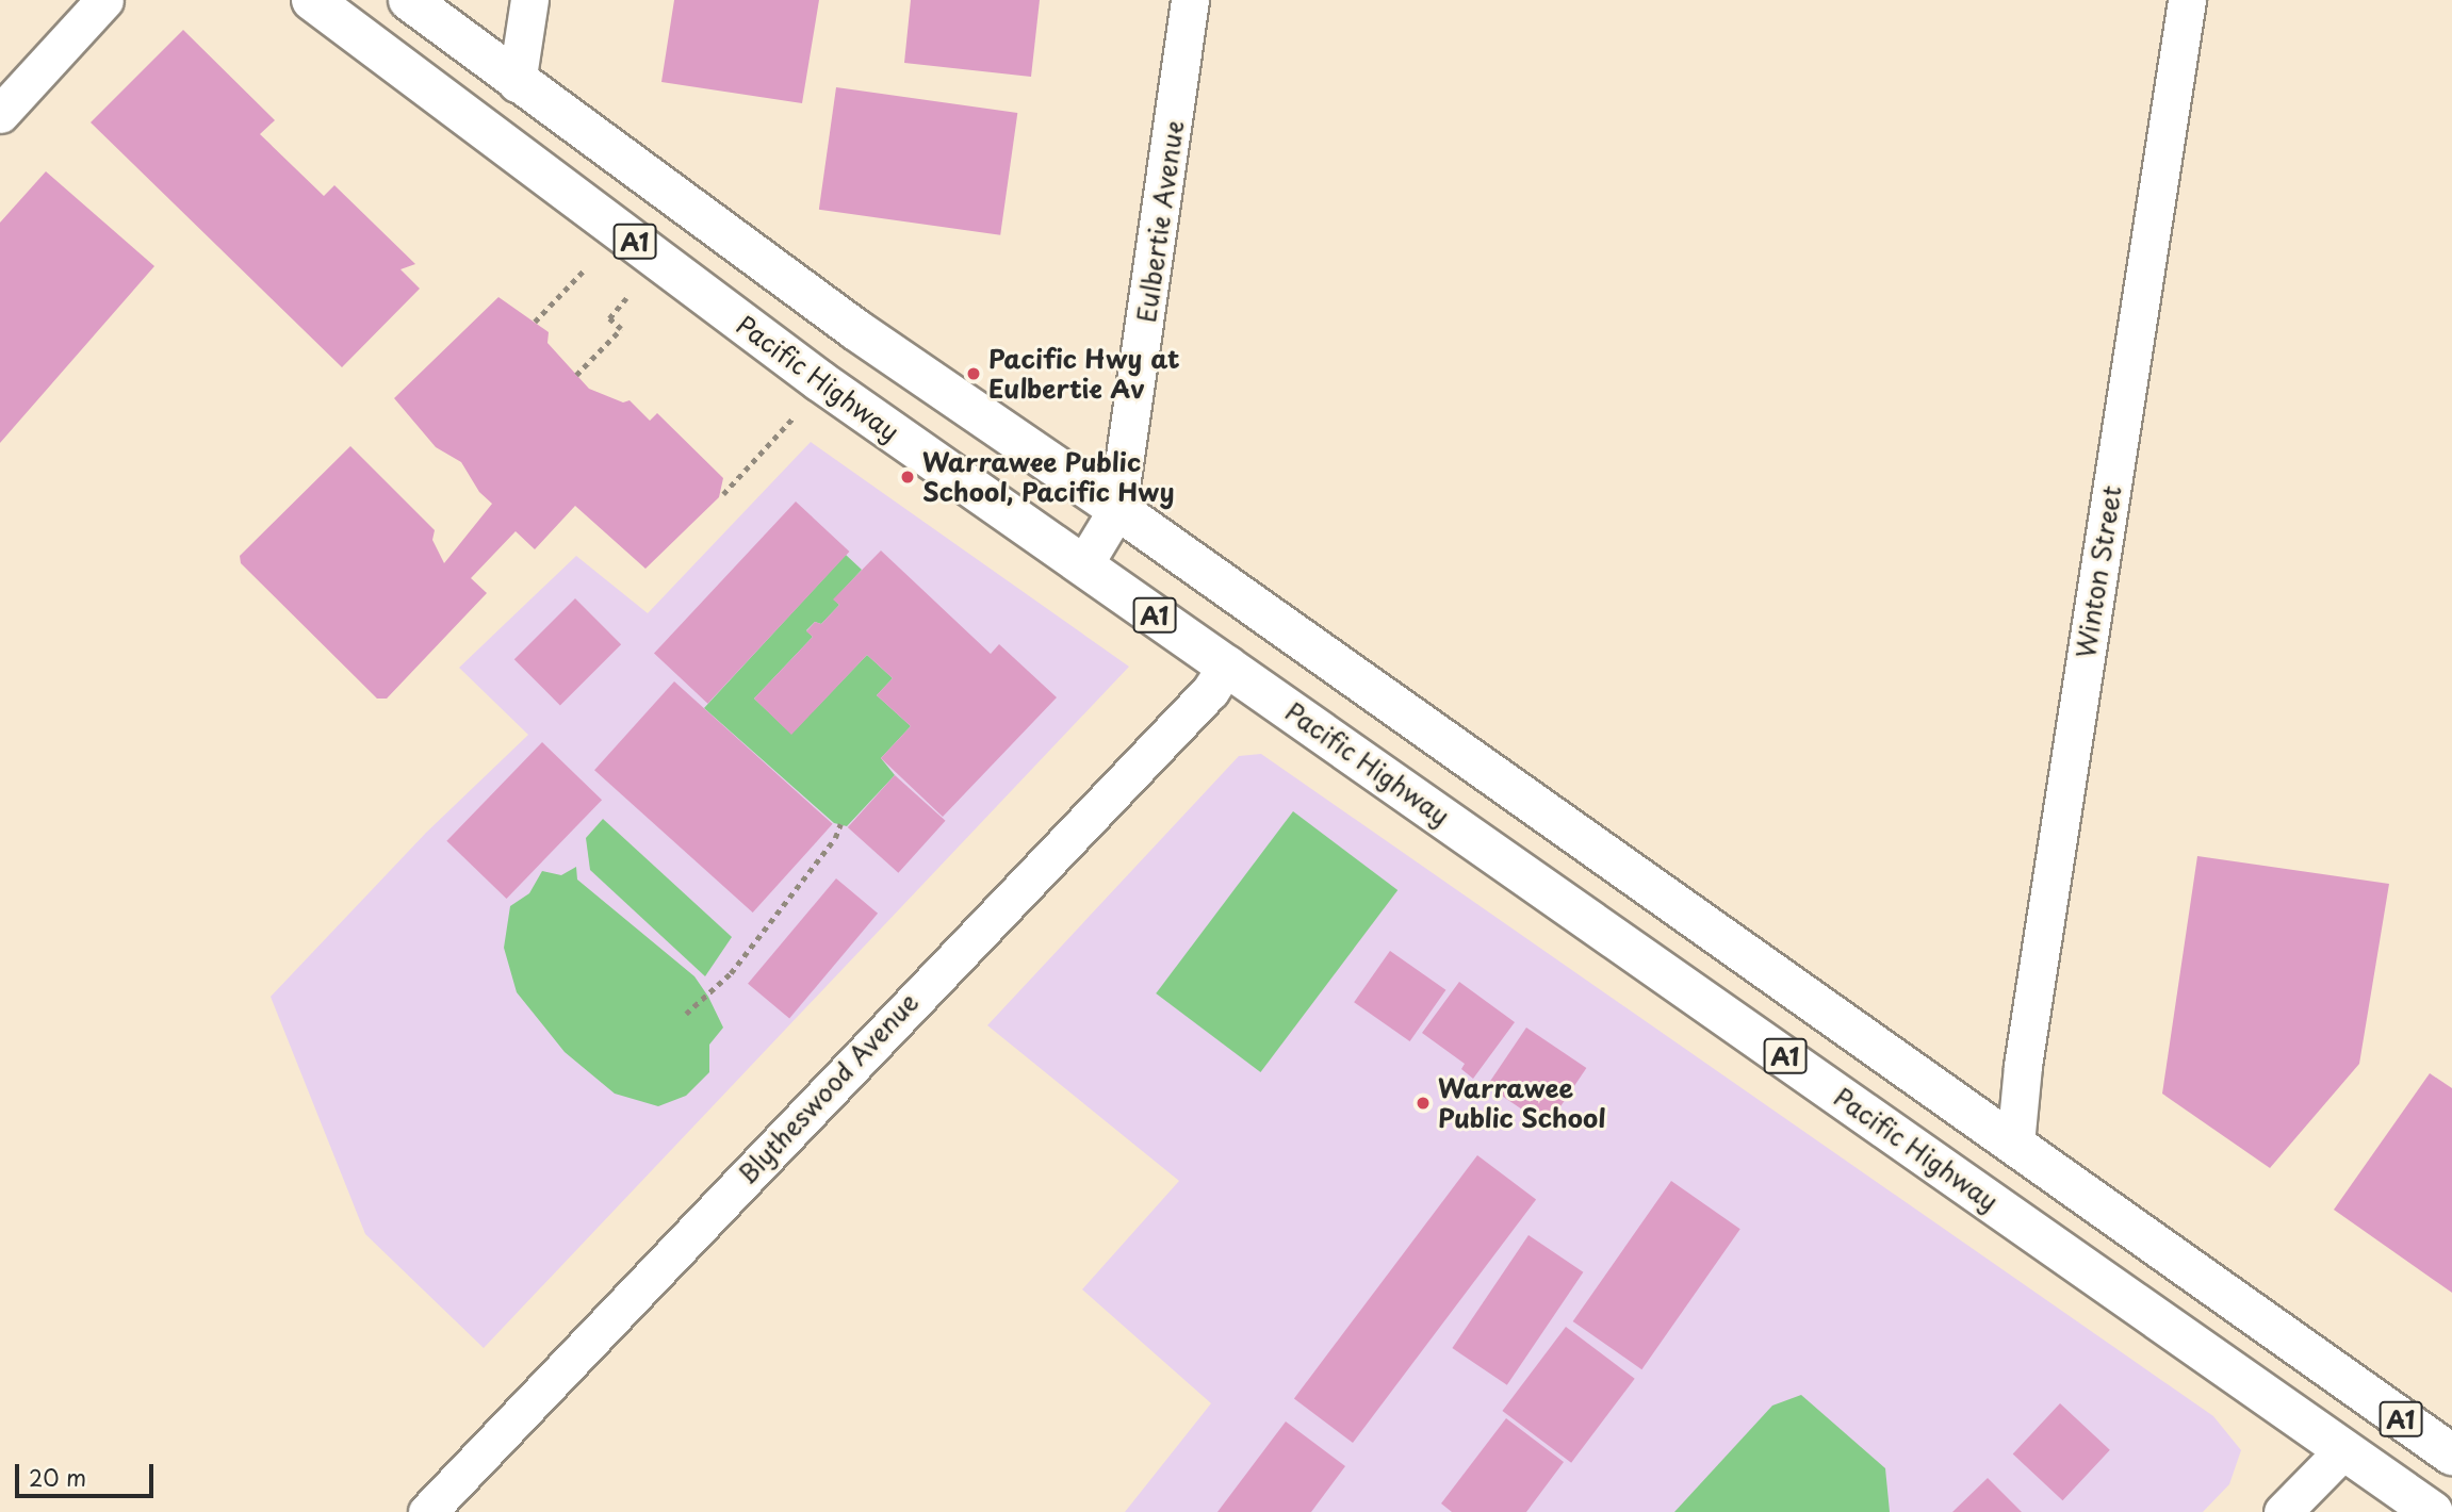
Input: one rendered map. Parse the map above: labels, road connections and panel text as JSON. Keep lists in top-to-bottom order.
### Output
{
  "streets": {
    "highway": ["A1", "Pacific Highway"],
    "street": ["Eulbertie Avenue", "Winton Street", "Blytheswood Avenue"]
  },
  "crossings": [
    ["Eulbertie Avenue", "A1"],
    ["Eulbertie Avenue", "Pacific Highway"],
    ["A1", "Winton Street"],
    ["Pacific Highway", "Blytheswood Avenue"]
  ],
  "places": ["Pacific Hwy at Eulbertie Av", "Warrawee Public School, Pacific Hwy", "Warrawee Public School"],
  "scale_bar": "20 m"
}
